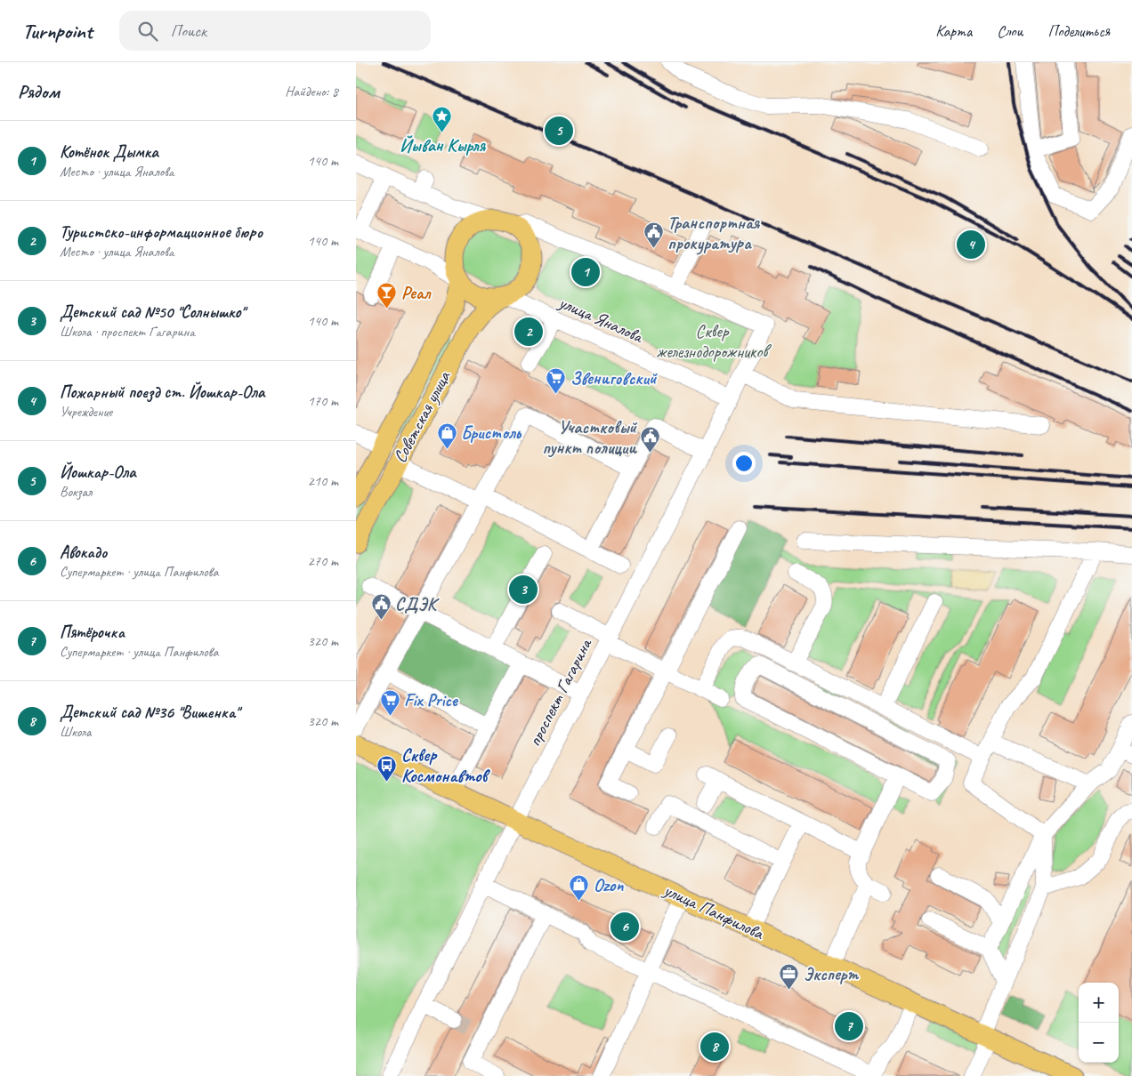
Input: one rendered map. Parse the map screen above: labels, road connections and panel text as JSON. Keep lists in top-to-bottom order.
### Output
{
  "streets": {
    "main road": ["Советская улица", "улица Панфилова"],
    "street": ["улица Яналова", "проспект Гагарина"]
  },
  "crossings": [
    ["улица Яналова", "Советская улица"],
    ["улица Яналова", "проспект Гагарина"],
    ["проспект Гагарина", "улица Панфилова"]
  ],
  "parks": ["Сквер железнодорожников"],
  "places": {
    "place": ["Йыван Кырля"],
    "public building": ["Транспортная прокуратура", "Участковый пункт полиции", "СДЭК"],
    "bar": ["Реал"],
    "supermarket": ["Звениговский", "Fix Price"],
    "shop": ["Бристоль", "Ozon"],
    "bus stop": ["Сквер Космонавтов"],
    "office": ["Эксперт"]
  },
  "page": {
    "header": "Turnpoint",
    "search": "Поиск",
    "nav": ["Карта", "Слои", "Поделиться"],
    "heading": ["Рядом", "Найдено: 8"],
    "pins": [
      "5",
      "4",
      "1",
      "2",
      "3",
      "6",
      "7",
      "8"
    ],
    "list": [
      {
        "mark": "1",
        "name": "Котёнок Дымка",
        "note": "Место · улица Яналова",
        "value": "140 m"
      },
      {
        "mark": "2",
        "name": "Туристско-информационное бюро",
        "note": "Место · улица Яналова",
        "value": "140 m"
      },
      {
        "mark": "3",
        "name": "Детский сад №50 \"Солнышко\"",
        "note": "Школа · проспект Гагарина",
        "value": "140 m"
      },
      {
        "mark": "4",
        "name": "Пожарный поезд ст. Йошкар-Ола",
        "note": "Учреждение",
        "value": "170 m"
      },
      {
        "mark": "5",
        "name": "Йошкар-Ола",
        "note": "Вокзал",
        "value": "210 m"
      },
      {
        "mark": "6",
        "name": "Авокадо",
        "note": "Супермаркет · улица Панфилова",
        "value": "270 m"
      },
      {
        "mark": "7",
        "name": "Пятёрочка",
        "note": "Супермаркет · улица Панфилова",
        "value": "320 m"
      },
      {
        "mark": "8",
        "name": "Детский сад №36 \"Вишенка\"",
        "note": "Школа",
        "value": "320 m"
      }
    ],
    "map_buttons": ["+", "−"]
  }
}
